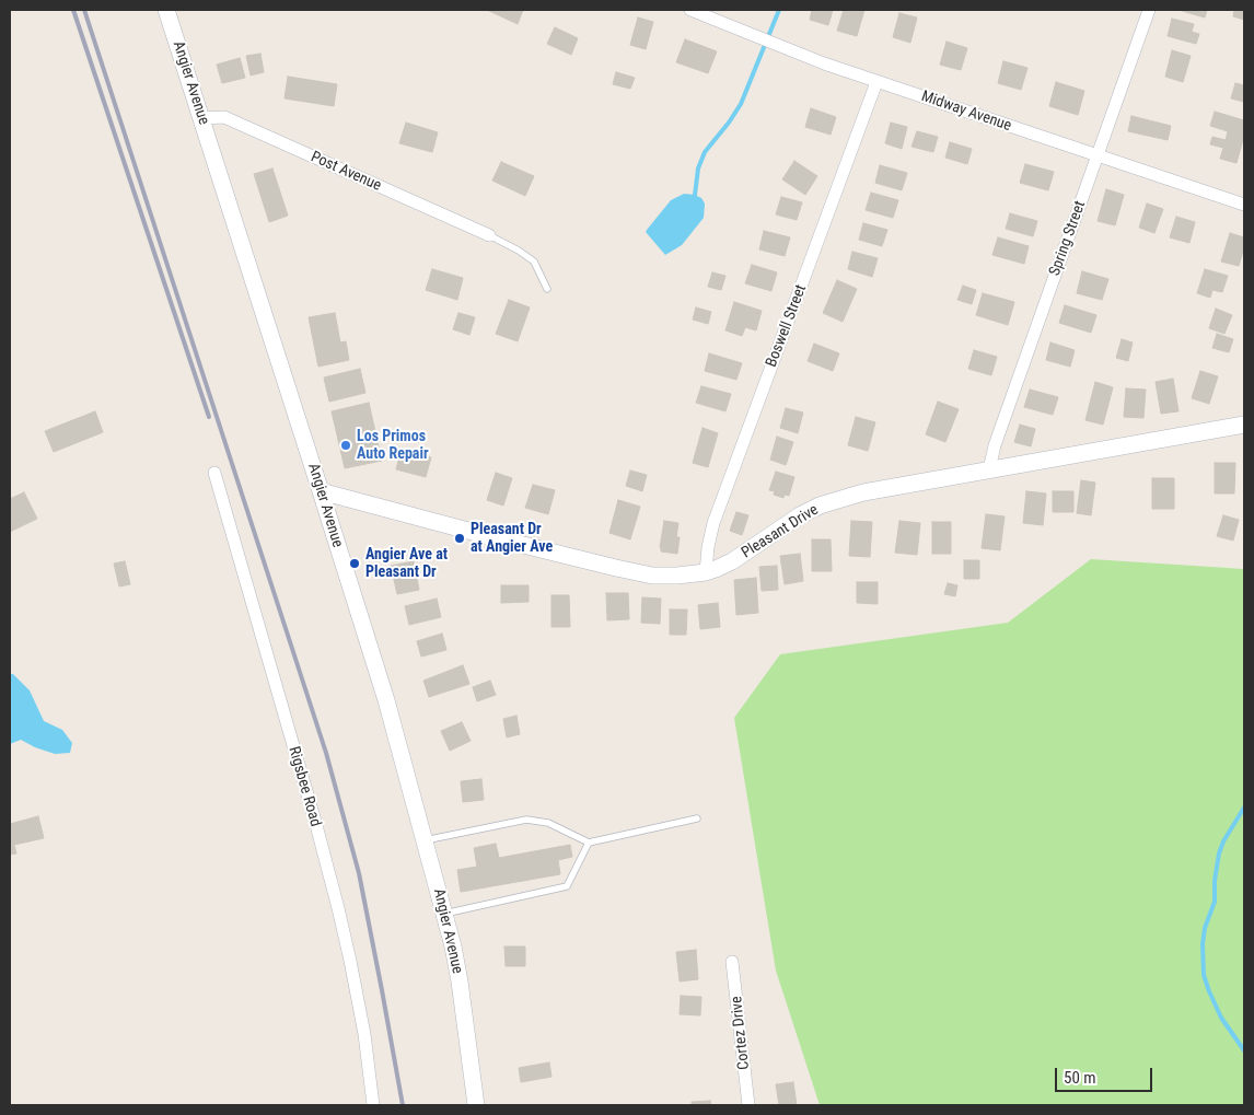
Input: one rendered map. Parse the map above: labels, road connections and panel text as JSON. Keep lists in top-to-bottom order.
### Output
{
  "streets": {
    "main road": ["Angier Avenue", "Pleasant Drive"],
    "street": [
      "Midway Avenue",
      "Post Avenue",
      "Spring Street",
      "Boswell Street",
      "Rigsbee Road",
      "Cortez Drive"
    ]
  },
  "crossings": [
    ["Angier Avenue", "Post Avenue"],
    ["Angier Avenue", "Pleasant Drive"],
    ["Midway Avenue", "Spring Street"],
    ["Midway Avenue", "Boswell Street"],
    ["Spring Street", "Pleasant Drive"],
    ["Boswell Street", "Pleasant Drive"]
  ],
  "places": ["Los Primos Auto Repair", "Pleasant Dr at Angier Ave", "Angier Ave at Pleasant Dr"],
  "scale_bar": "50 m"
}
